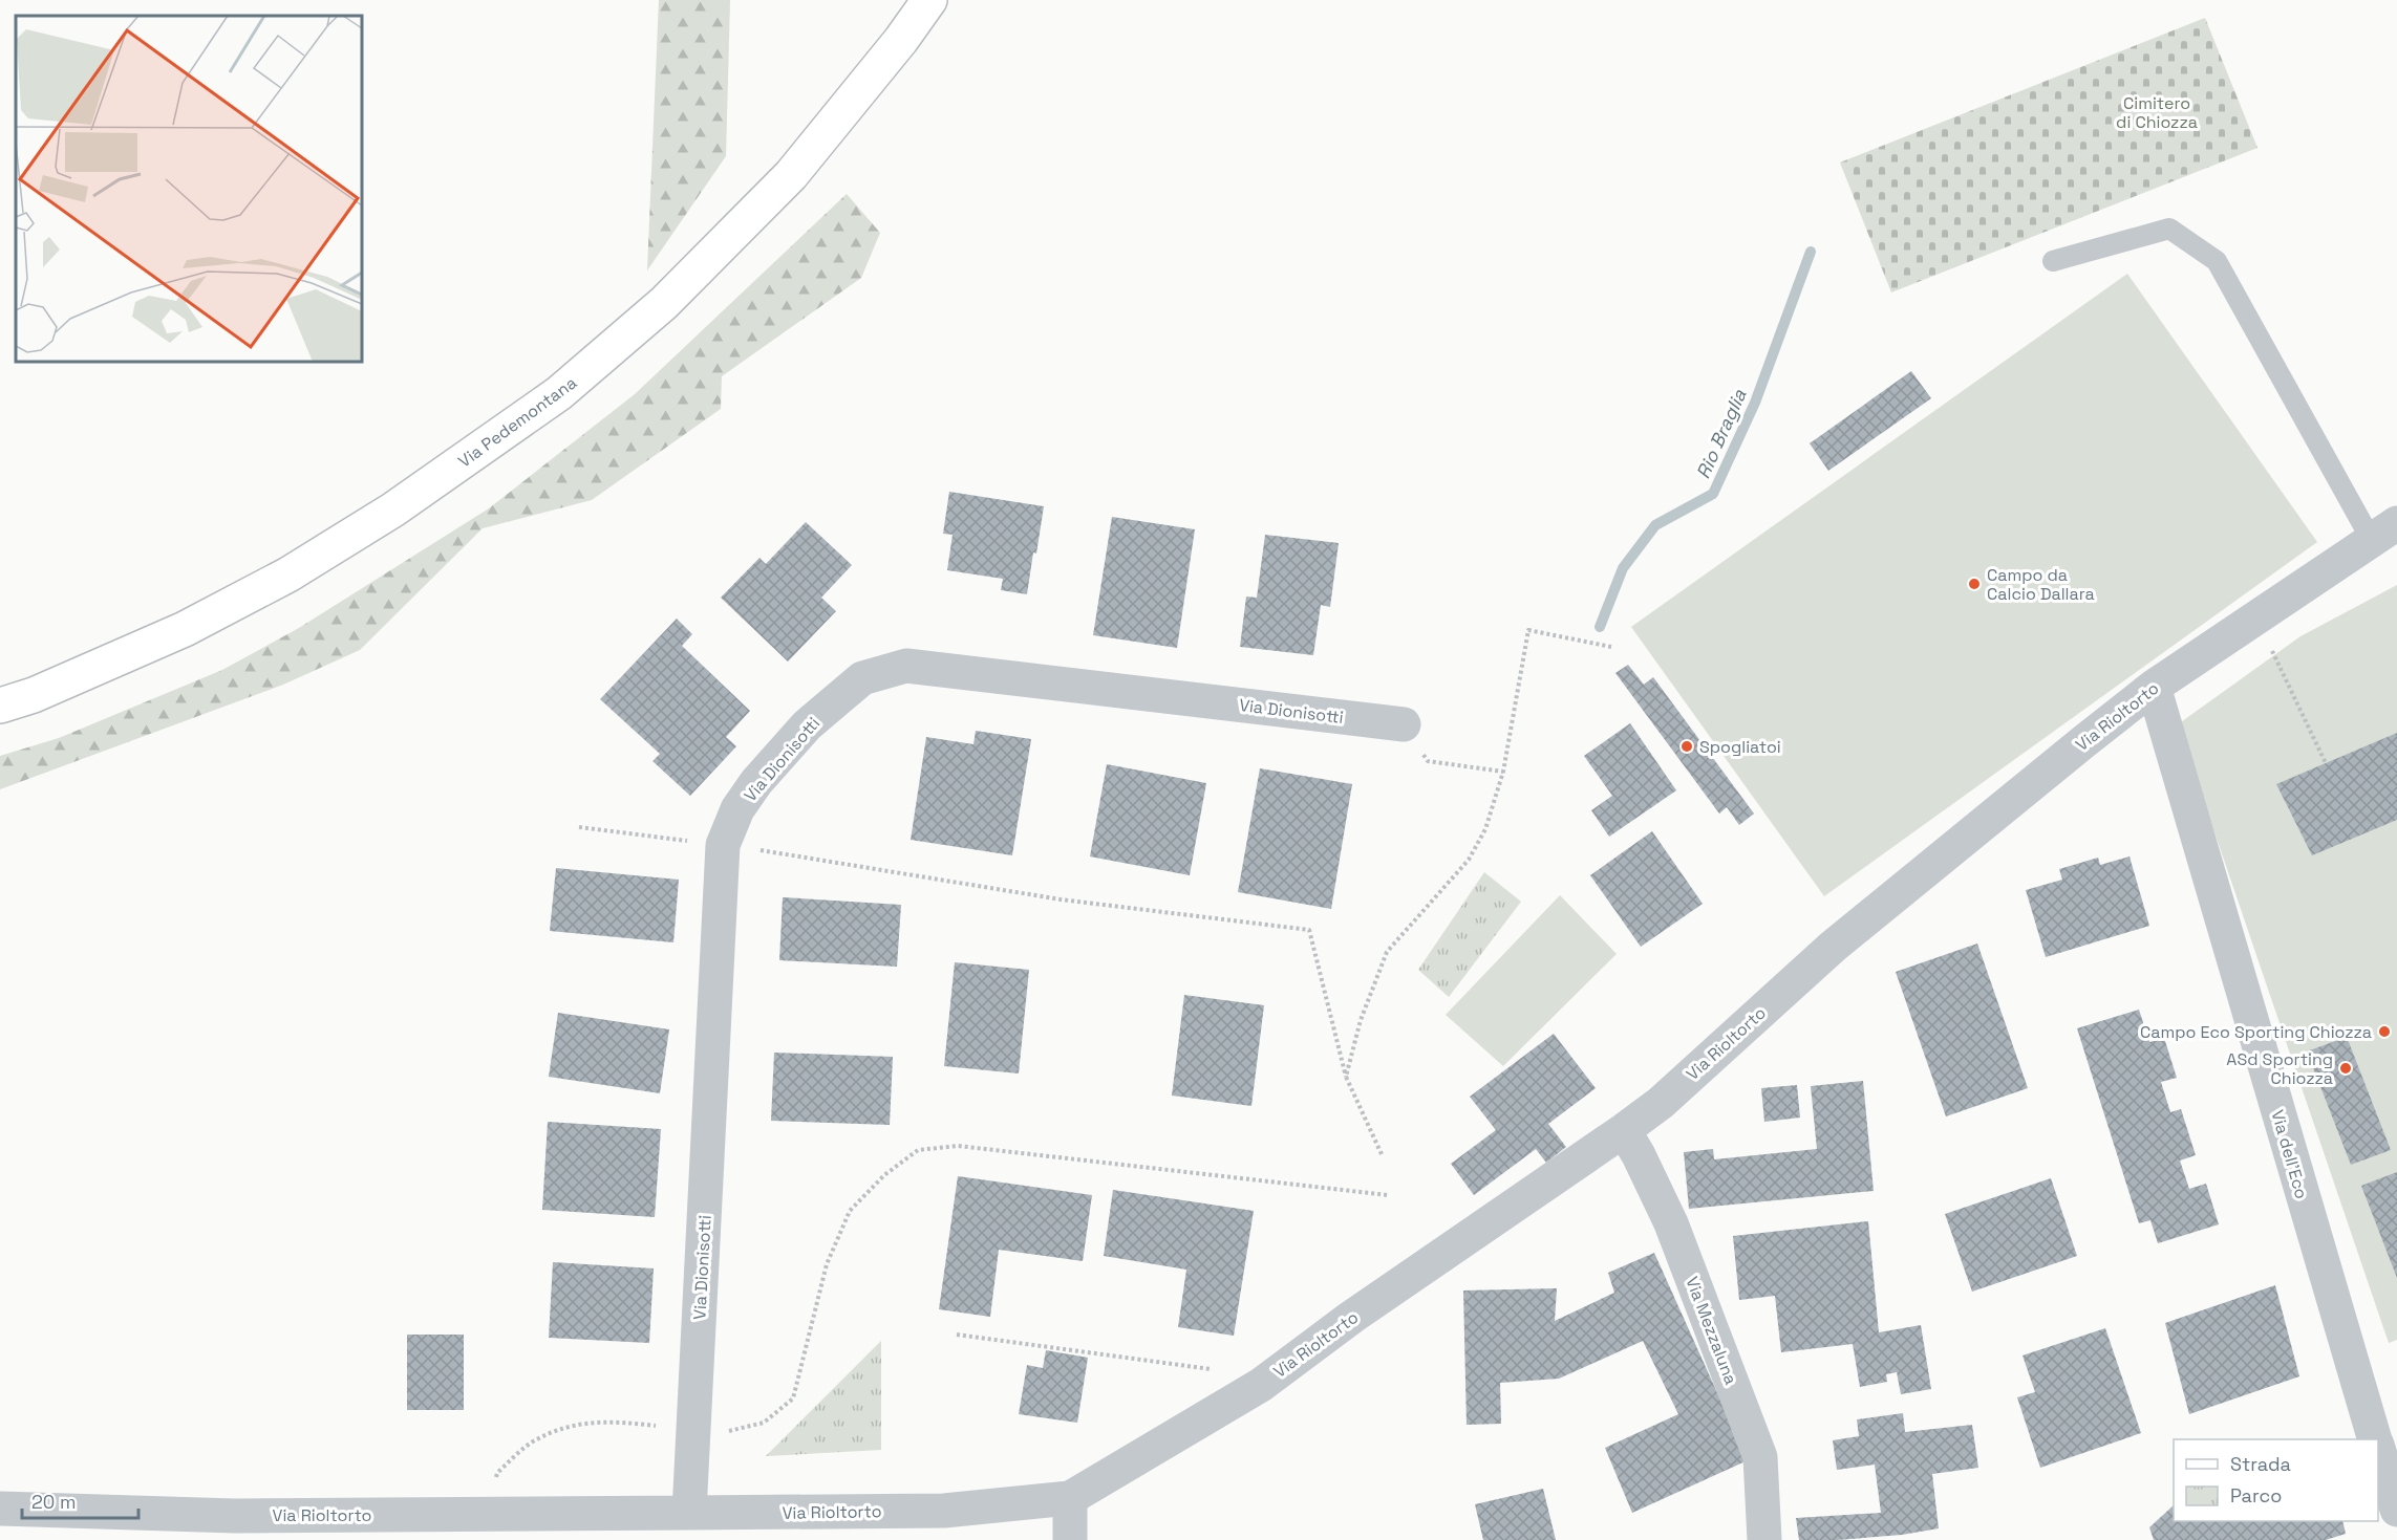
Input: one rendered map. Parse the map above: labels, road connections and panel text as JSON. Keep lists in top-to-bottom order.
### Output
{
  "streets": {
    "main road": ["Via Pedemontana"],
    "street": [
      "Via Dionisotti",
      "Via Rioltorto",
      "Via dell'Eco",
      "Via Mezzaluna"
    ]
  },
  "crossings": [
    ["Via Dionisotti", "Via Rioltorto"],
    ["Via Rioltorto", "Via dell'Eco"],
    ["Via Rioltorto", "Via Mezzaluna"]
  ],
  "water": ["Rio Braglia"],
  "parks": ["Cimitero di Chiozza"],
  "places": [
    "Campo da Calcio Dallara",
    "Spogliatoi",
    "Campo Eco Sporting Chiozza",
    "ASd Sporting Chiozza"
  ],
  "legend": ["Strada", "Parco"],
  "scale_bar": "20 m"
}
